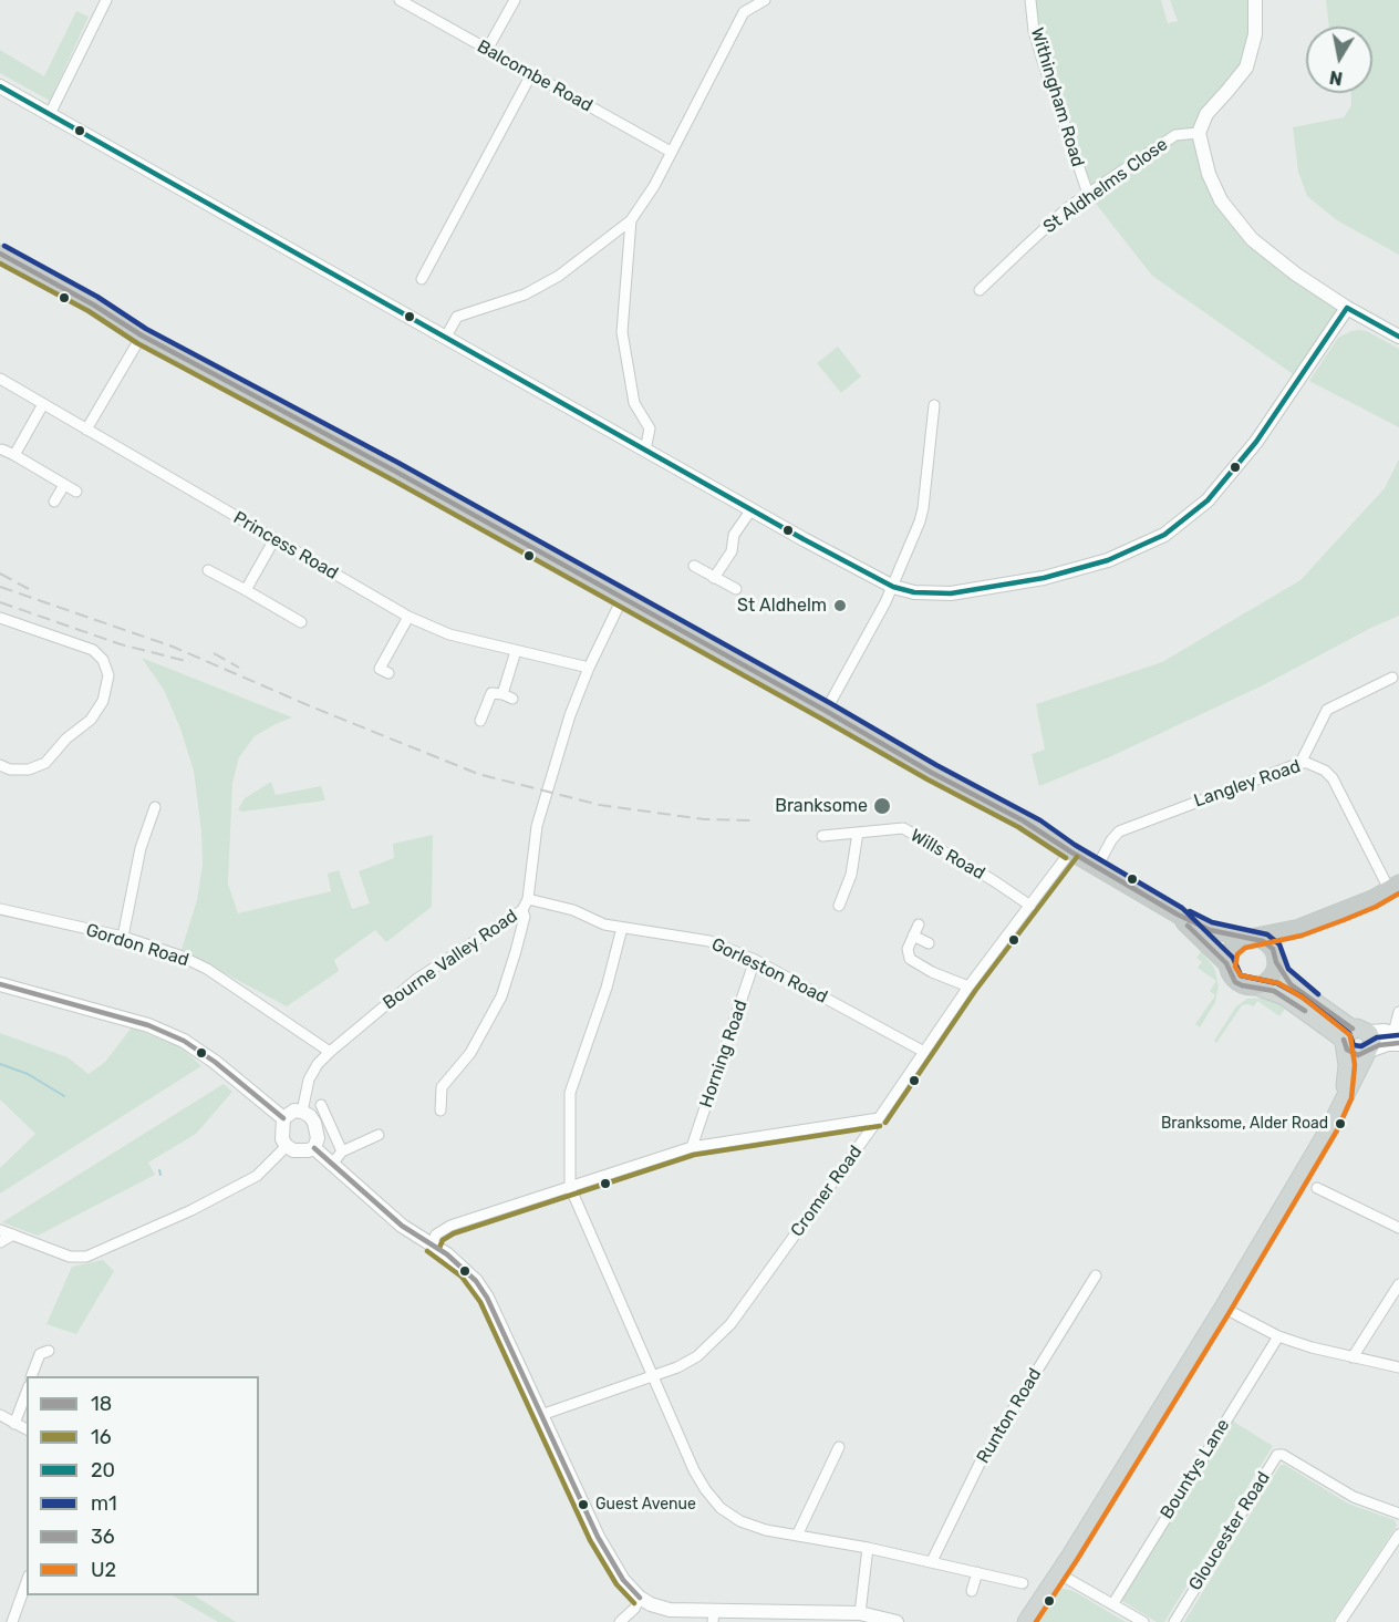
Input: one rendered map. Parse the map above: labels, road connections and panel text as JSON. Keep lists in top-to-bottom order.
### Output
{
  "streets": {
    "street": [
      "Balcombe Road",
      "Withingham Road",
      "St Aldhelms Close",
      "Princess Road",
      "Langley Road",
      "Wills Road",
      "Gordon Road",
      "Bourne Valley Road",
      "Gorleston Road",
      "Horning Road",
      "Cromer Road",
      "Runton Road",
      "Bountys Lane",
      "Gloucester Road"
    ]
  },
  "crossings": [
    ["Withingham Road", "St Aldhelms Close"],
    ["Princess Road", "Bourne Valley Road"],
    ["Wills Road", "Cromer Road"],
    ["Gordon Road", "Bourne Valley Road"],
    ["Bourne Valley Road", "Gorleston Road"],
    ["Gorleston Road", "Horning Road"],
    ["Gorleston Road", "Cromer Road"]
  ],
  "places": [
    "St Aldhelm",
    "Branksome",
    "Branksome, Alder Road",
    "Guest Avenue"
  ],
  "lines": [
    "transit line 20",
    "transit line m1",
    "transit line 18",
    "transit line 16",
    "transit line U2",
    "transit line 36"
  ],
  "legend": [
    "18",
    "16",
    "20",
    "m1",
    "36",
    "U2"
  ],
  "north": "bottom"
}
